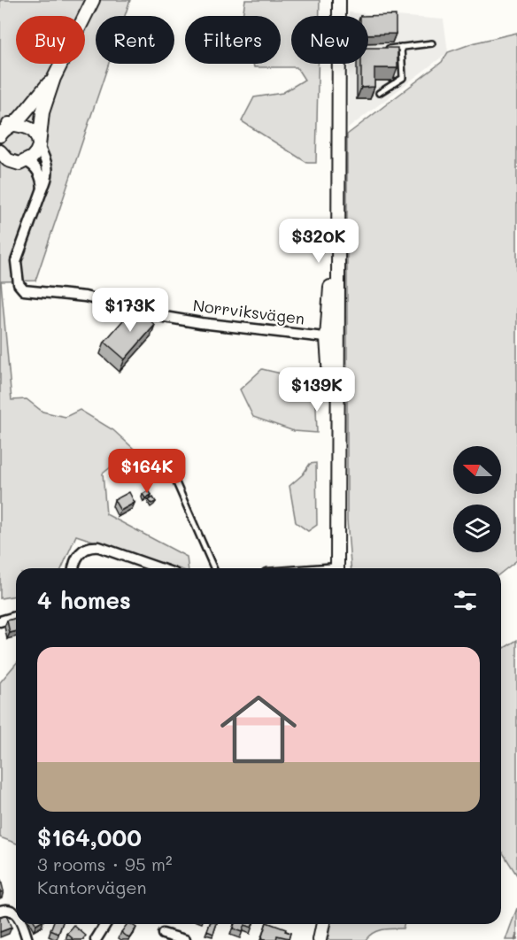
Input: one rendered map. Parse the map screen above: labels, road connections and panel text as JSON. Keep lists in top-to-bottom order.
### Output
{
  "streets": {
    "street": ["Norrviksvägen"]
  },
  "north": "left",
  "page": {
    "chip": [
      "Buy",
      "Rent",
      "Filters",
      "New"
    ],
    "price": [
      "$320K",
      "$173K",
      "$139K",
      "$164K"
    ],
    "heading": "4 homes",
    "list": [
      {
        "name": "$164,000",
        "note": "3 rooms · 95 m² · Kantorvägen"
      }
    ]
  }
}
